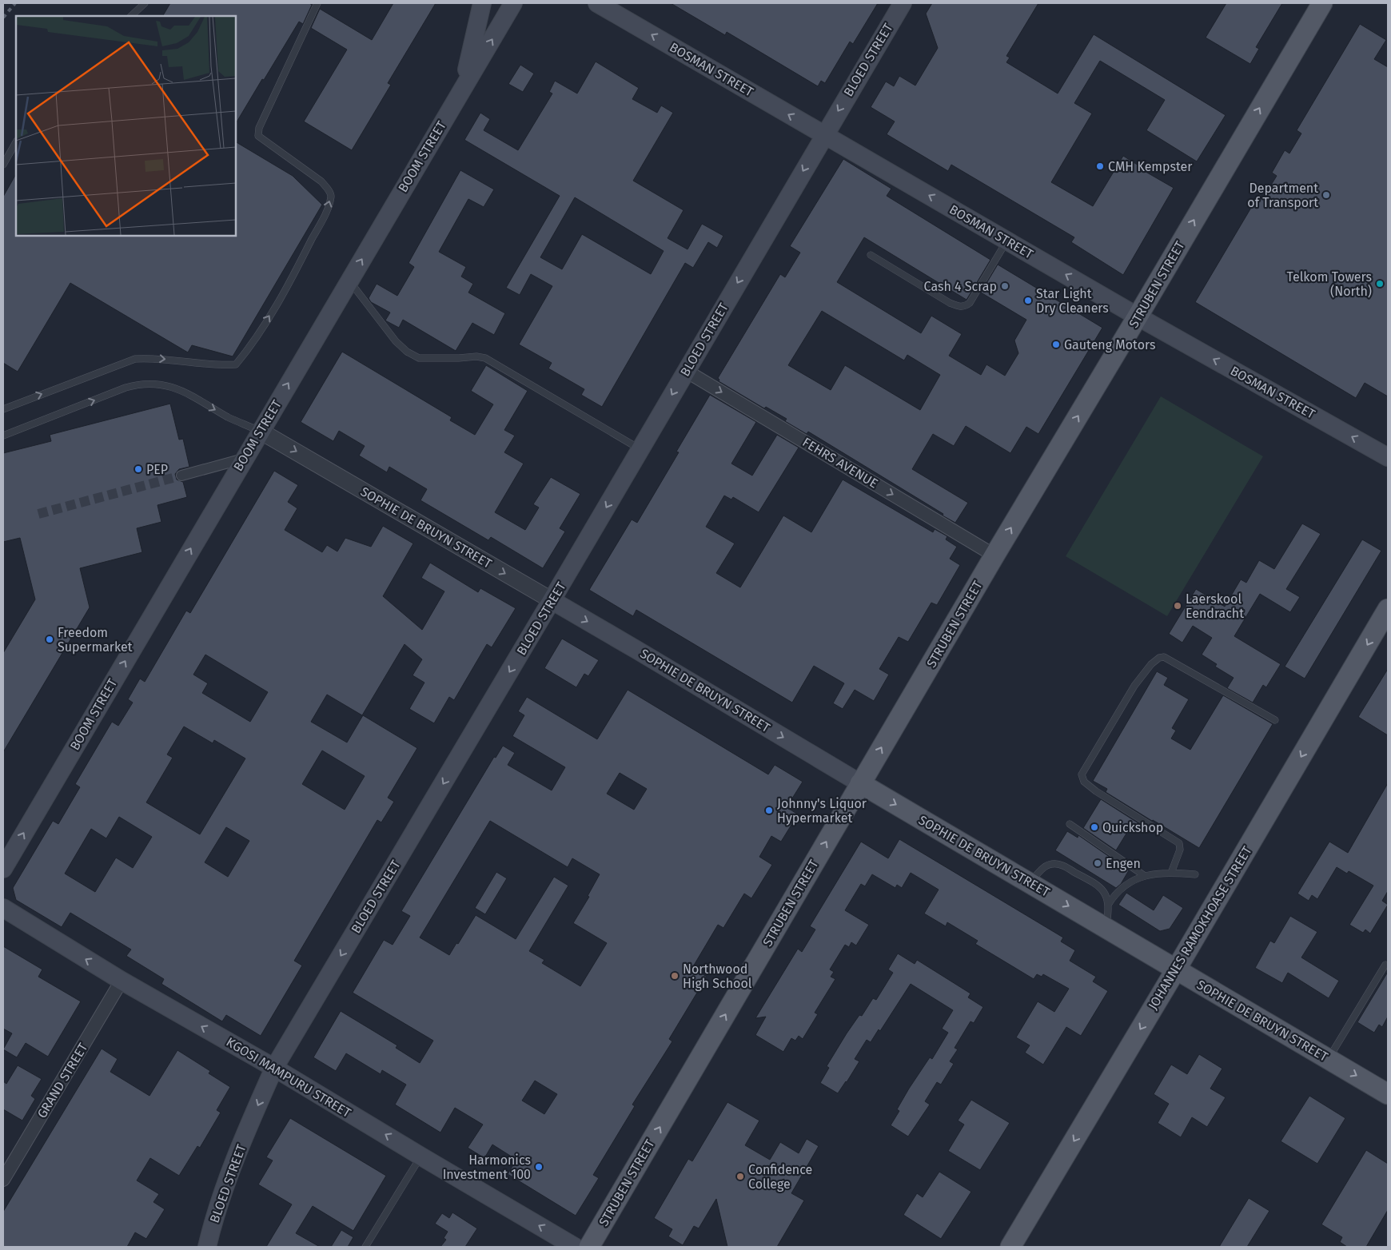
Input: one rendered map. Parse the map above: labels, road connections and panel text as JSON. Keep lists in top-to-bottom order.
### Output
{
  "streets": {
    "main road": [
      "BLOED STREET",
      "BOSMAN STREET",
      "BOOM STREET",
      "STRUBEN STREET",
      "SOPHIE DE BRUYN STREET",
      "JOHANNES RAMOKHOASE STREET",
      "KGOSI MAMPURU STREET"
    ],
    "street": ["FEHRS AVENUE", "GRAND STREET"]
  },
  "crossings": [
    ["BLOED STREET", "BOSMAN STREET"],
    ["BLOED STREET", "FEHRS AVENUE"],
    ["BLOED STREET", "SOPHIE DE BRUYN STREET"],
    ["BLOED STREET", "KGOSI MAMPURU STREET"],
    ["BOSMAN STREET", "STRUBEN STREET"],
    ["BOOM STREET", "SOPHIE DE BRUYN STREET"],
    ["STRUBEN STREET", "FEHRS AVENUE"],
    ["STRUBEN STREET", "SOPHIE DE BRUYN STREET"],
    ["SOPHIE DE BRUYN STREET", "JOHANNES RAMOKHOASE STREET"],
    ["KGOSI MAMPURU STREET", "GRAND STREET"]
  ],
  "one_way": [
    "BLOED STREET",
    "BOSMAN STREET",
    "BOOM STREET",
    "STRUBEN STREET",
    "FEHRS AVENUE",
    "SOPHIE DE BRUYN STREET",
    "JOHANNES RAMOKHOASE STREET",
    "KGOSI MAMPURU STREET"
  ],
  "places": [
    "CMH Kempster",
    "Department of Transport",
    "Telkom Towers (North)",
    "Cash 4 Scrap",
    "Star Light Dry Cleaners",
    "Gauteng Motors",
    "PEP",
    "Laerskool Eendracht",
    "Freedom Supermarket",
    "Johnny's Liquor Hypermarket",
    "Quickshop",
    "Engen",
    "Northwood High School",
    "Harmonics Investment 100",
    "Confidence College"
  ]
}
